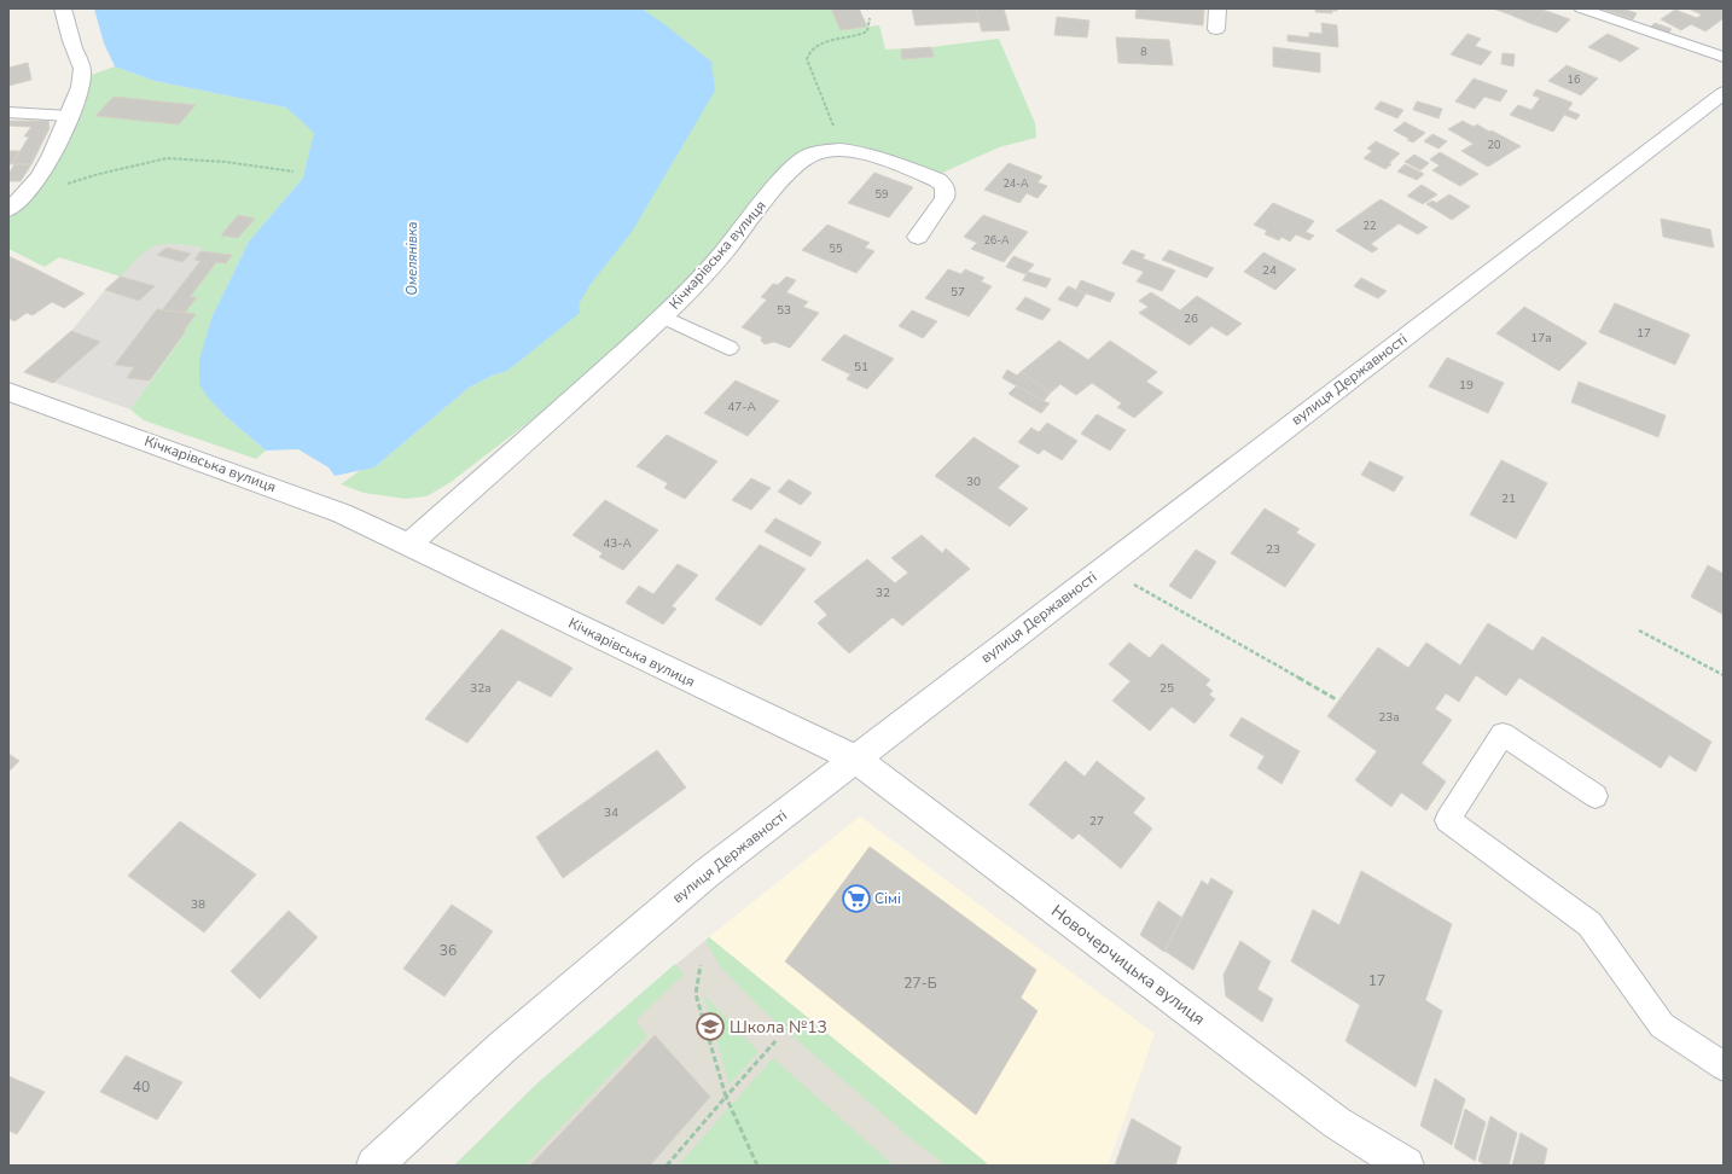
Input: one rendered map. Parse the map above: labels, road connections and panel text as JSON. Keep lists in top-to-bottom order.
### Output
{
  "streets": {
    "street": ["Кічкарівська вулиця", "вулиця Державності", "Новочерчицька вулиця"]
  },
  "crossings": [
    ["Кічкарівська вулиця", "вулиця Державності"],
    ["Кічкарівська вулиця", "Новочерчицька вулиця"],
    ["вулиця Державності", "Новочерчицька вулиця"]
  ],
  "water": ["Омелянівка"],
  "places": {
    "supermarket": ["Сімі"],
    "school or university": ["Школа №13"]
  },
  "house_numbers": [
    "8",
    "16",
    "20",
    "24-А",
    "59",
    "22",
    "26-А",
    "55",
    "24",
    "57",
    "53",
    "26",
    "17",
    "17а",
    "51",
    "19",
    "47-А",
    "30",
    "21",
    "43-А",
    "23",
    "32",
    "32а",
    "25",
    "23а",
    "34",
    "27",
    "38",
    "36",
    "17",
    "27-Б",
    "40"
  ]
}
